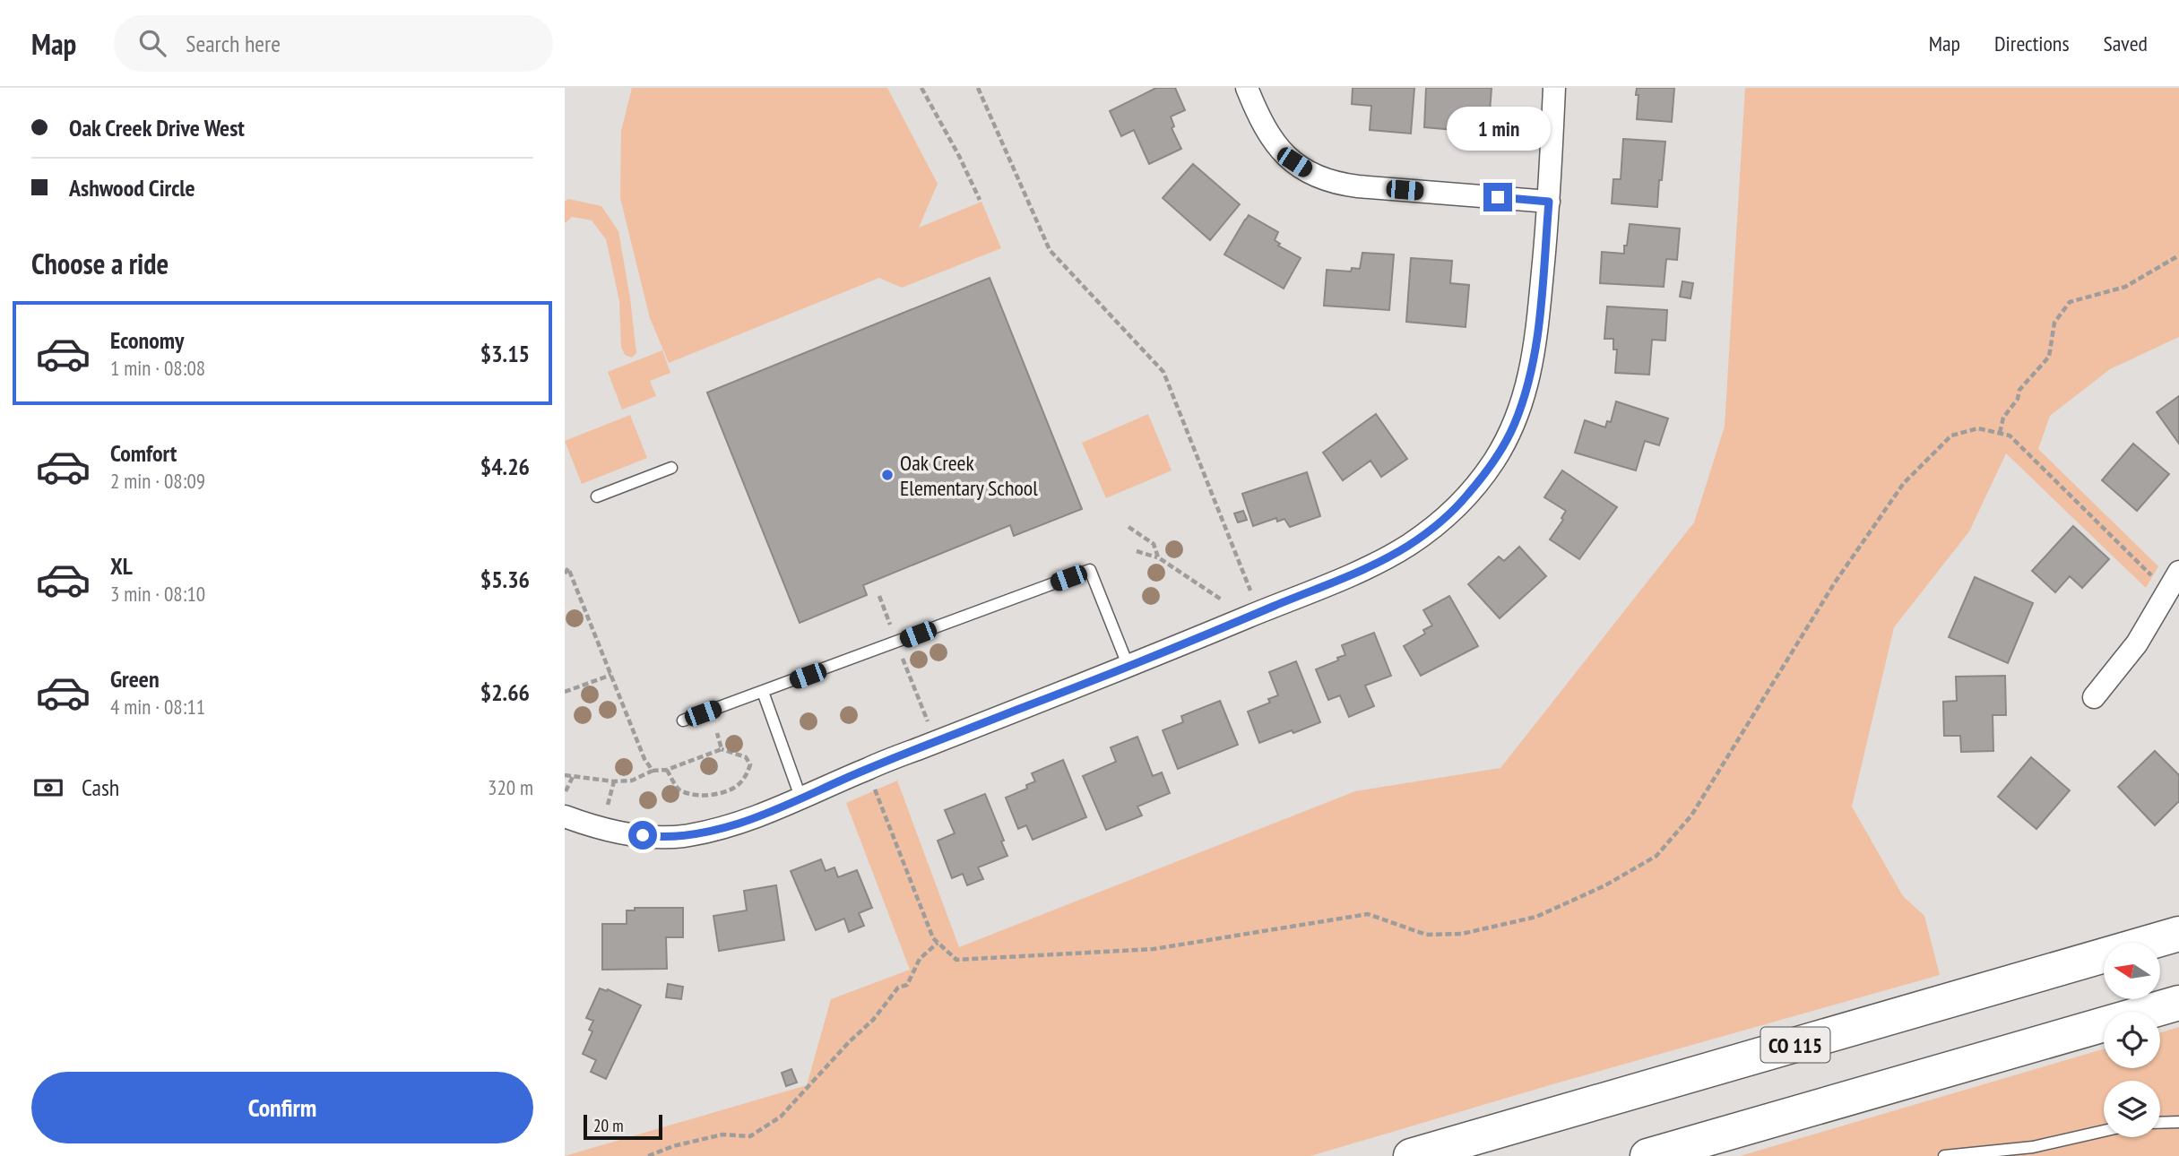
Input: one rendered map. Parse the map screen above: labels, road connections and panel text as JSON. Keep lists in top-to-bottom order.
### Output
{
  "streets": {
    "highway": ["CO 115"]
  },
  "places": ["Oak Creek Elementary School"],
  "scale_bar": "20 m",
  "north": "left",
  "page": {
    "header": "Map",
    "search": "Search here",
    "nav": ["Map", "Directions", "Saved"],
    "banner": ["Oak Creek Drive West", "Ashwood Circle"],
    "bubble": "1 min",
    "heading": "Choose a ride",
    "list": [
      {
        "name": "Economy",
        "note": "1 min · 08:08",
        "value": "$3.15"
      },
      {
        "name": "Comfort",
        "note": "2 min · 08:09",
        "value": "$4.26"
      },
      {
        "name": "XL",
        "note": "3 min · 08:10",
        "value": "$5.36"
      },
      {
        "name": "Green",
        "note": "4 min · 08:11",
        "value": "$2.66"
      }
    ],
    "pay": ["Cash", "320 m"],
    "buttons": "Confirm",
    "scale": "20 m"
  }
}
